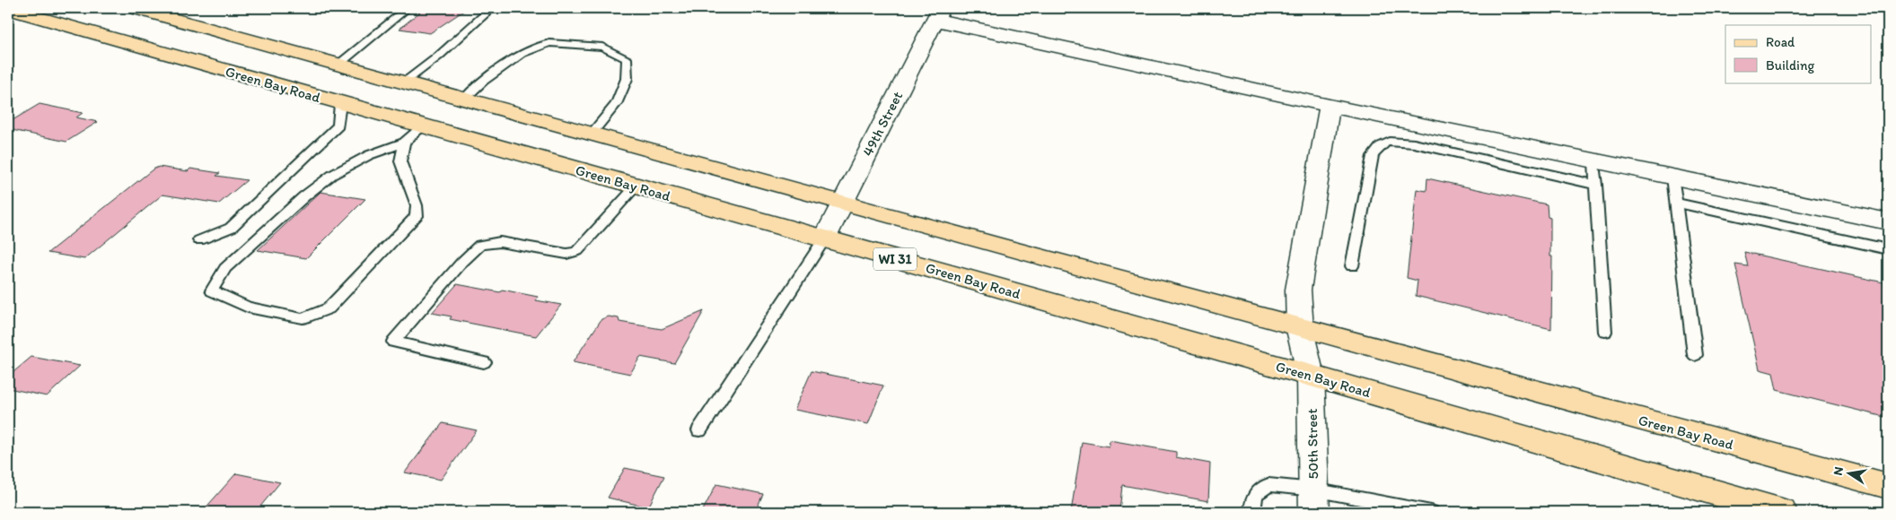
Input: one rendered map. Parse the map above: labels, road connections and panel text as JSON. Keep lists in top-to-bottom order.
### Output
{
  "streets": {
    "main road": ["Green Bay Road", "WI 31"],
    "street": ["49th Street", "50th Street"]
  },
  "crossings": [
    ["Green Bay Road", "49th Street"],
    ["Green Bay Road", "50th Street"]
  ],
  "legend": ["Road", "Building"],
  "north": "left"
}
